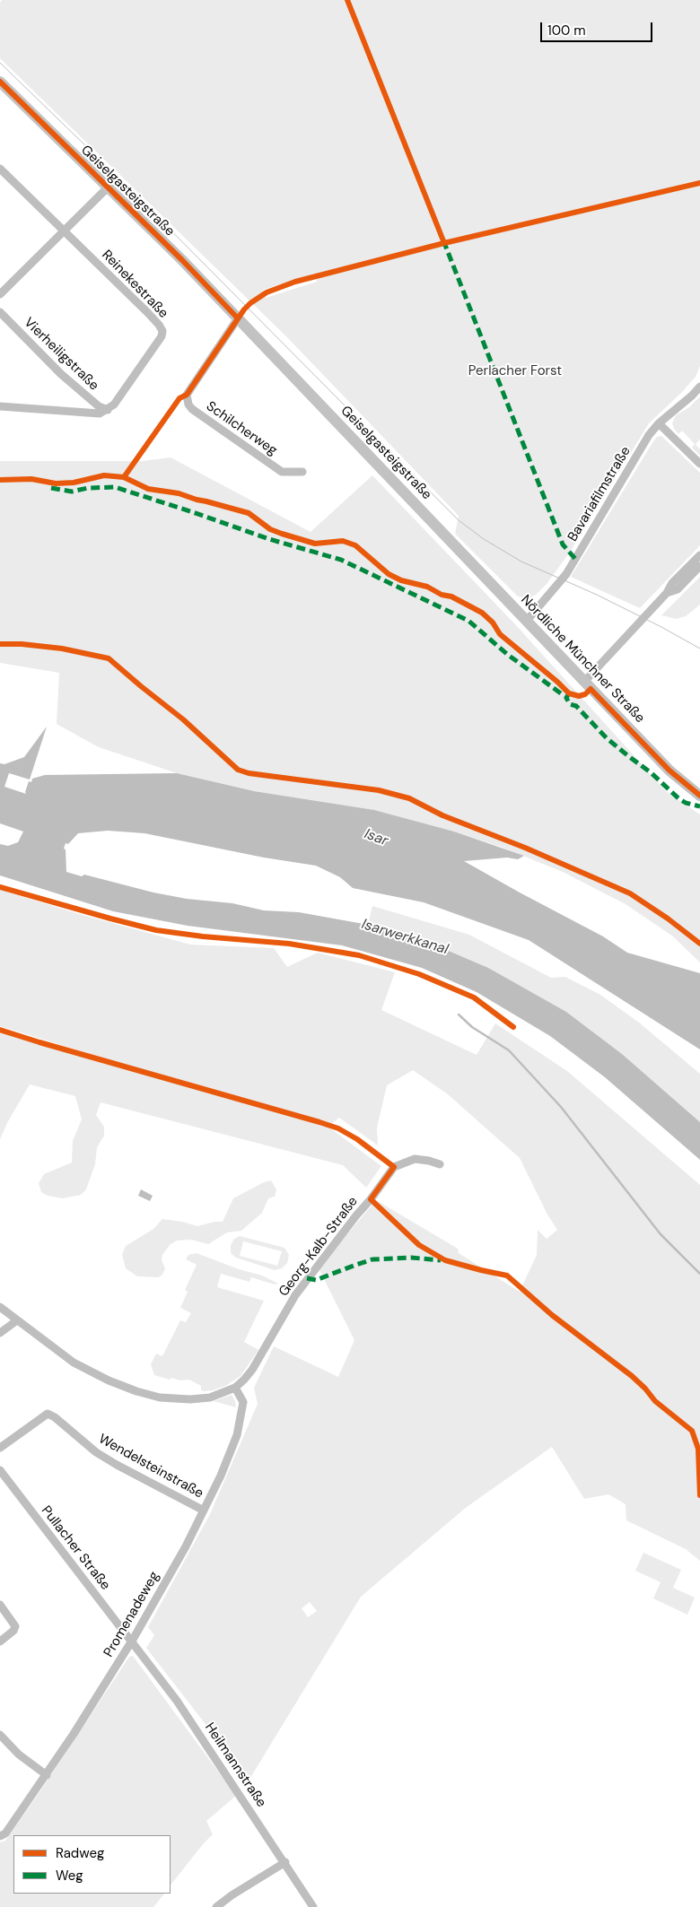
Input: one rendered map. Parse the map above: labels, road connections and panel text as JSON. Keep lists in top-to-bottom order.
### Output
{
  "streets": {
    "main road": ["Geiselgasteigstraße", "Nördliche Münchner Straße"],
    "street": [
      "Reinekestraße",
      "Vierheiligstraße",
      "Schilcherweg",
      "Bavariafilmstraße",
      "Georg-Kalb-Straße",
      "Wendelsteinstraße",
      "Pullacher Straße",
      "Promenadeweg",
      "Heilmannstraße"
    ]
  },
  "crossings": [
    ["Geiselgasteigstraße", "Schilcherweg"],
    ["Geiselgasteigstraße", "Nördliche Münchner Straße"],
    ["Reinekestraße", "Vierheiligstraße"],
    ["Bavariafilmstraße", "Nördliche Münchner Straße"],
    ["Georg-Kalb-Straße", "Promenadeweg"],
    ["Wendelsteinstraße", "Promenadeweg"],
    ["Pullacher Straße", "Promenadeweg"],
    ["Pullacher Straße", "Heilmannstraße"],
    ["Promenadeweg", "Heilmannstraße"]
  ],
  "water": ["Isar", "Isarwerkkanal"],
  "parks": ["Perlacher Forst"],
  "legend": ["Radweg", "Weg"],
  "scale_bar": "100 m"
}
